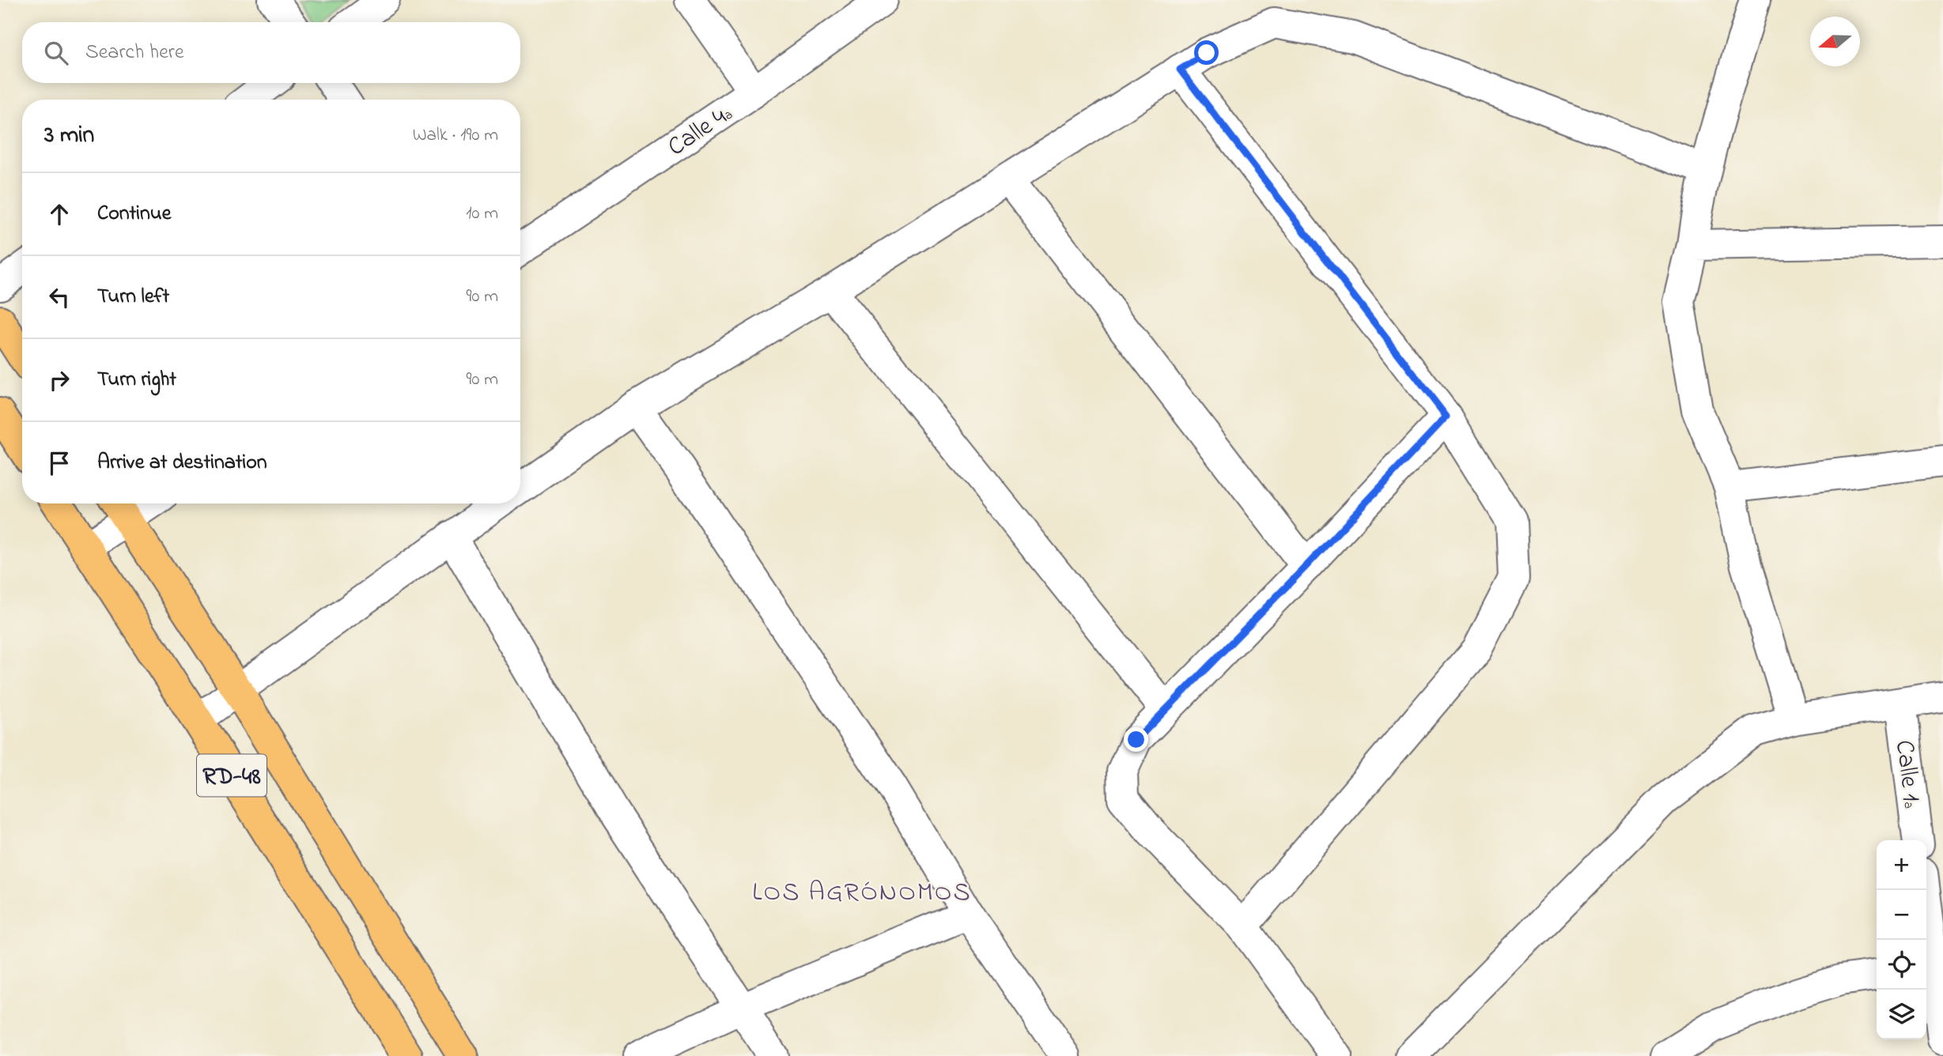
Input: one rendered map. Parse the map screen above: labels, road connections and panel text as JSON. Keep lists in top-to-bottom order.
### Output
{
  "streets": {
    "main road": ["RD-48"],
    "street": ["Calle 4ª", "Calle 1ª"]
  },
  "districts": ["LOS AGRÓNOMOS"],
  "north": "left",
  "page": {
    "search": "Search here",
    "heading": ["3 min", "Walk · 190 m"],
    "list": [
      ["Continue", "10 m"],
      ["Turn left", "90 m"],
      ["Turn right", "90 m"],
      "Arrive at destination"
    ],
    "map_buttons": ["+", "−"]
  }
}
